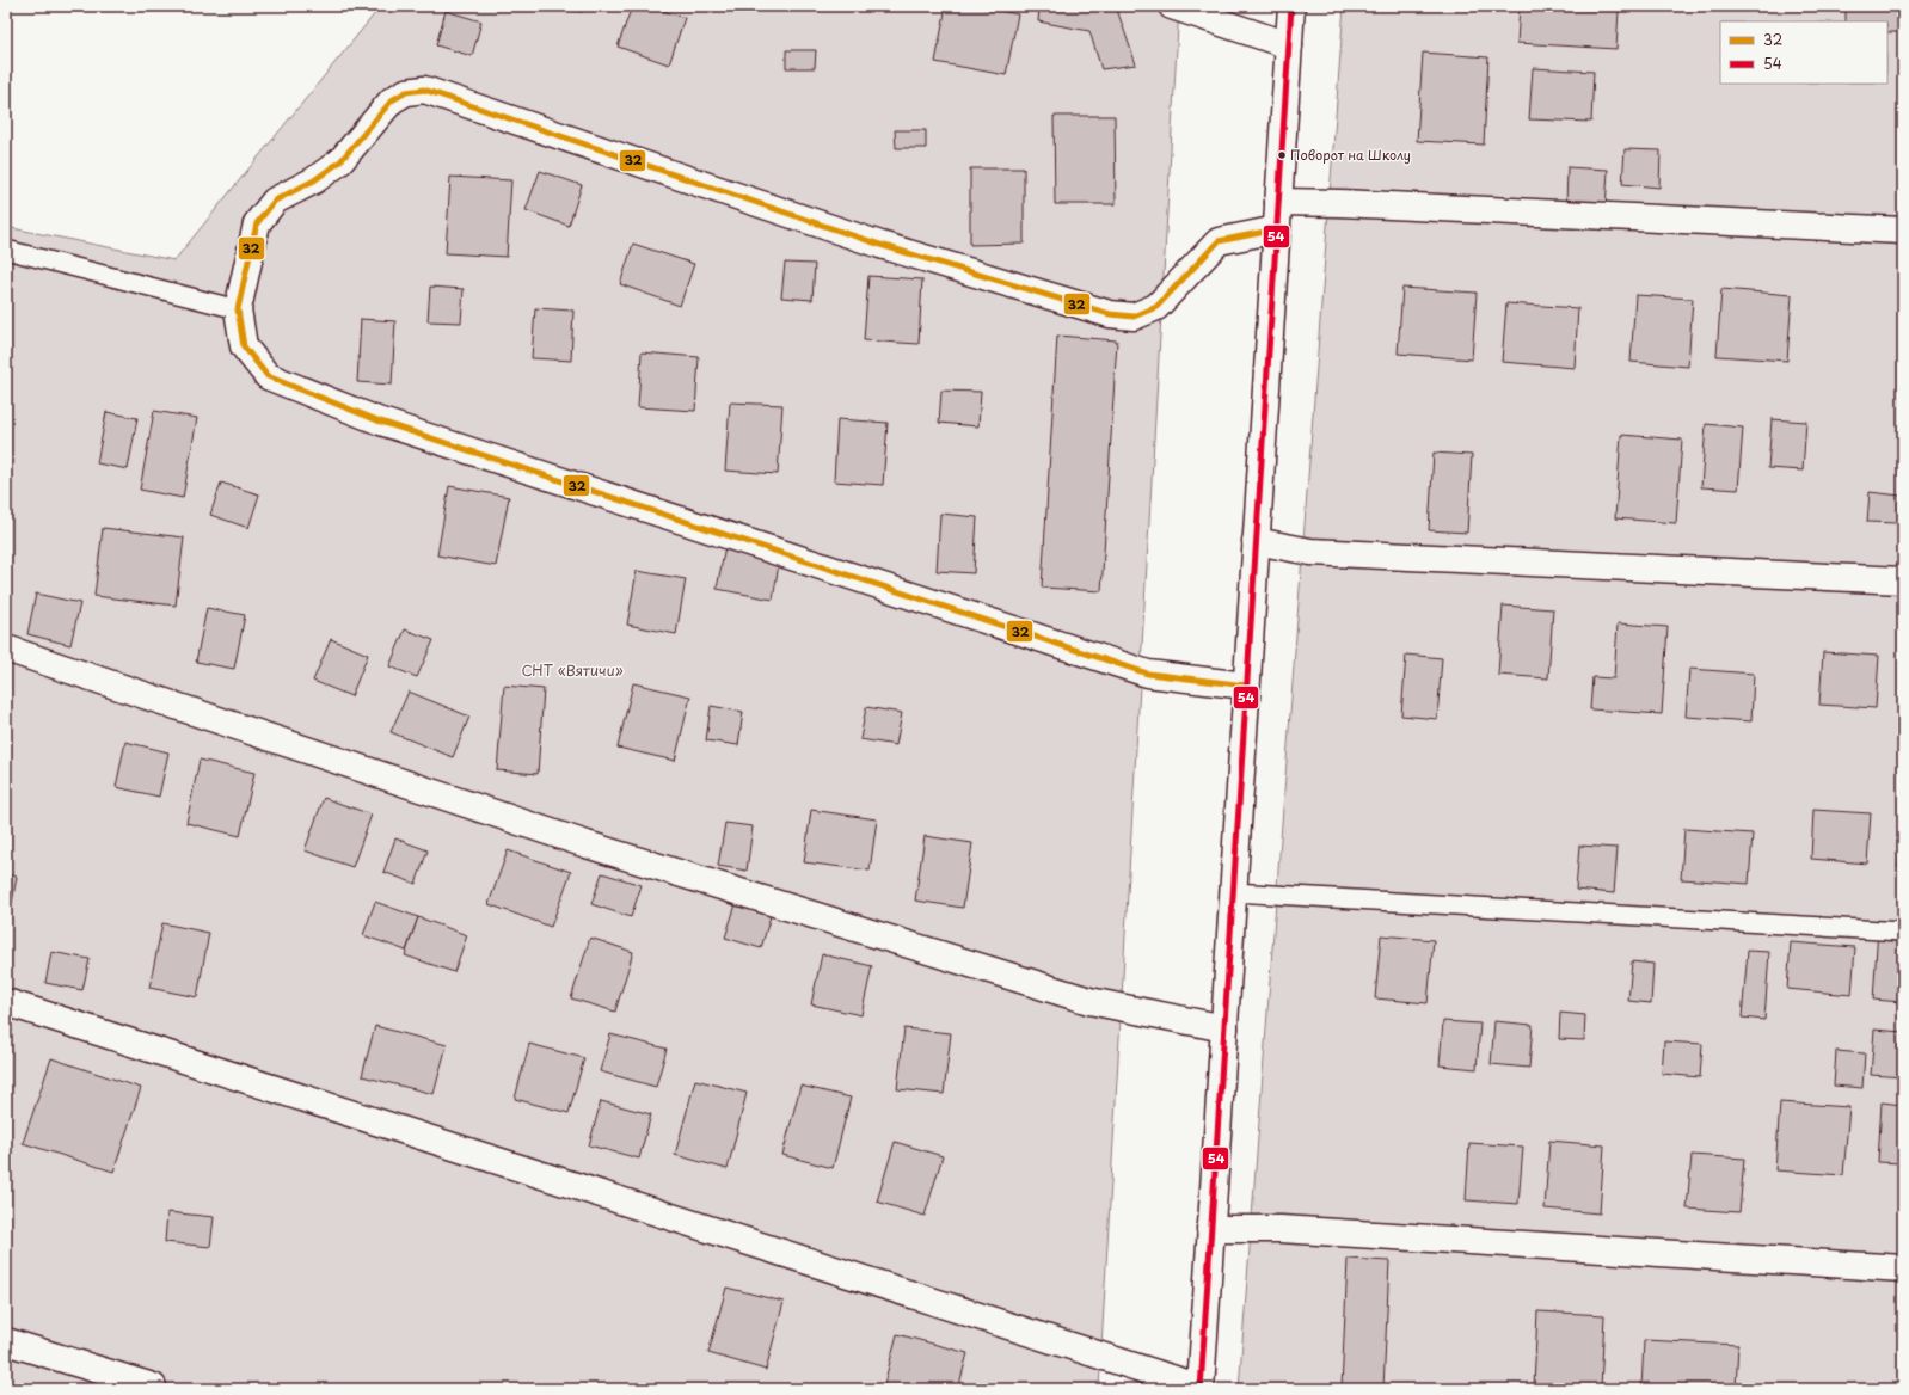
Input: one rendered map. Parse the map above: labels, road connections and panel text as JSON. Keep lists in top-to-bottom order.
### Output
{
  "parks": ["СНТ «Вятичи»"],
  "places": ["Поворот на Школу"],
  "lines": ["transit line 54", "transit line 32"],
  "legend": ["32", "54"]
}
